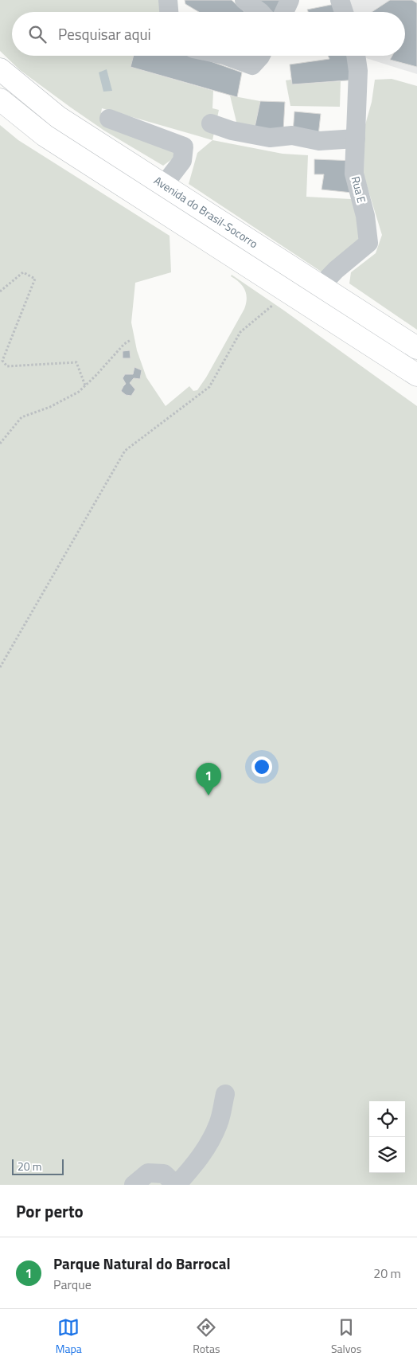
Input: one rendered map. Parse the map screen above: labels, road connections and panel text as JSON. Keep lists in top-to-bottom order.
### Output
{
  "streets": {
    "main road": ["Avenida do Brasil-Socorro"],
    "street": ["Rua E"]
  },
  "crossings": [
    ["Rua E", "Avenida do Brasil-Socorro"]
  ],
  "scale_bar": "20 m",
  "page": {
    "search": "Pesquisar aqui",
    "pins": "1",
    "scale": "20 m",
    "heading": "Por perto",
    "list": [
      {
        "mark": "1",
        "name": "Parque Natural do Barrocal",
        "note": "Parque",
        "value": "20 m"
      }
    ],
    "nav": ["Mapa", "Rotas", "Salvos"]
  }
}
